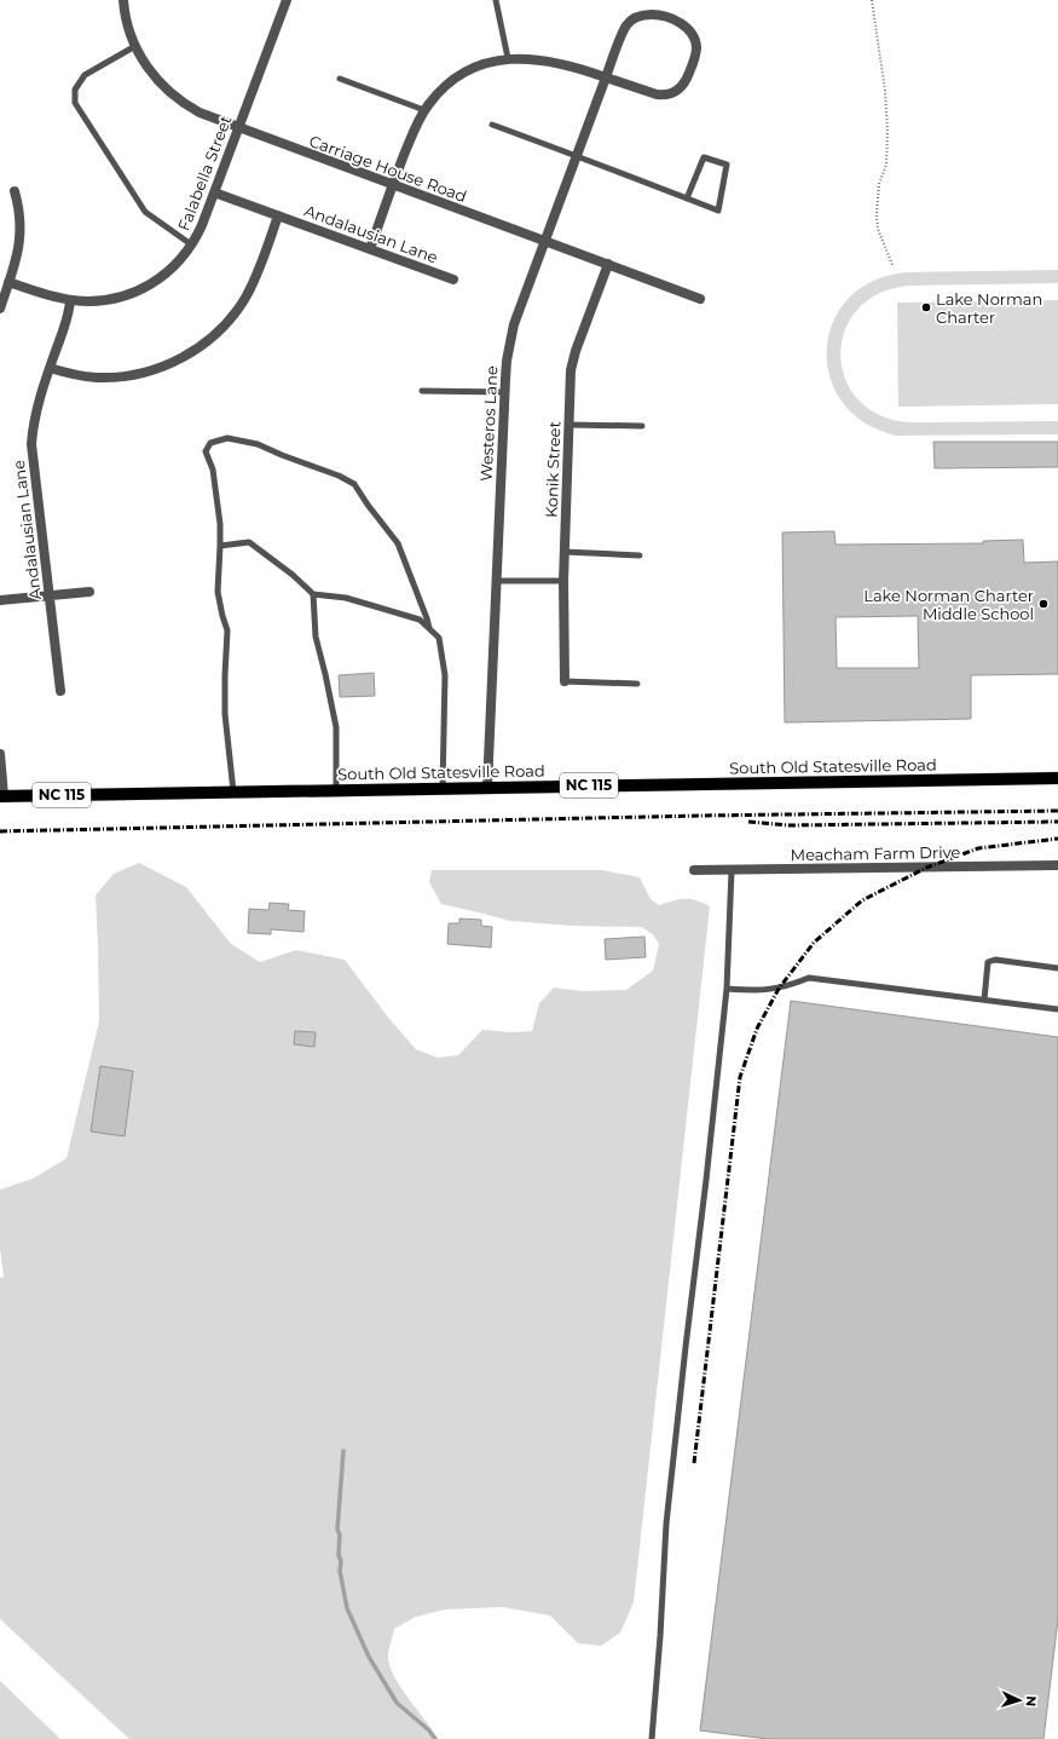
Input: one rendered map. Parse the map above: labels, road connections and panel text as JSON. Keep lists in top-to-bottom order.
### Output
{
  "streets": {
    "main road": ["South Old Statesville Road", "NC 115"],
    "street": [
      "Carriage House Road",
      "Falabella Street",
      "Andalausian Lane",
      "Westeros Lane",
      "Konik Street",
      "Meacham Farm Drive"
    ]
  },
  "crossings": [
    ["Carriage House Road", "Falabella Street"],
    ["Carriage House Road", "Westeros Lane"],
    ["Carriage House Road", "Konik Street"],
    ["Falabella Street", "Andalausian Lane"],
    ["Westeros Lane", "South Old Statesville Road"]
  ],
  "places": ["Lake Norman Charter", "Lake Norman Charter Middle School"],
  "north": "right"
}
